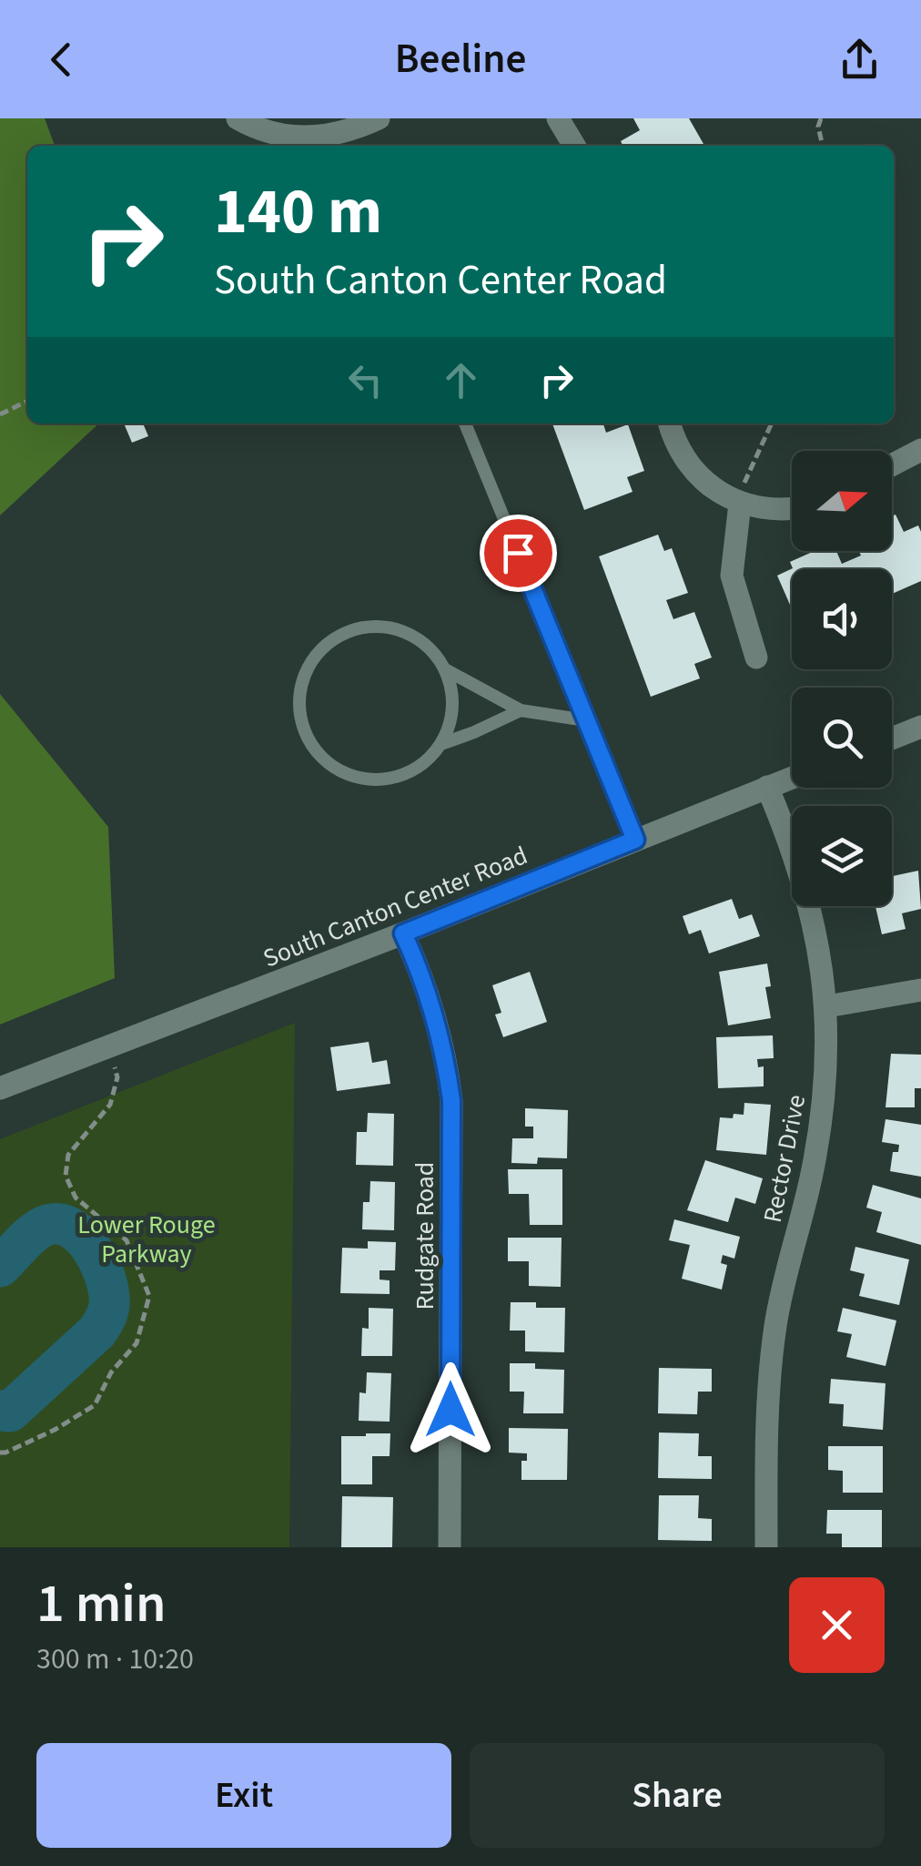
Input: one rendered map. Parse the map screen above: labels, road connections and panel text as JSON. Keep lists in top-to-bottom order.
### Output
{
  "streets": {
    "street": ["South Canton Center Road", "Rector Drive", "Rudgate Road"]
  },
  "crossings": [
    ["South Canton Center Road", "Rector Drive"],
    ["South Canton Center Road", "Rudgate Road"]
  ],
  "parks": ["Lower Rouge Parkway"],
  "north": "right",
  "page": {
    "header": "Beeline",
    "turn": ["140 m", "South Canton Center Road"],
    "heading": ["1 min", "300 m · 10:20"],
    "buttons": ["Exit", "Share"]
  }
}
